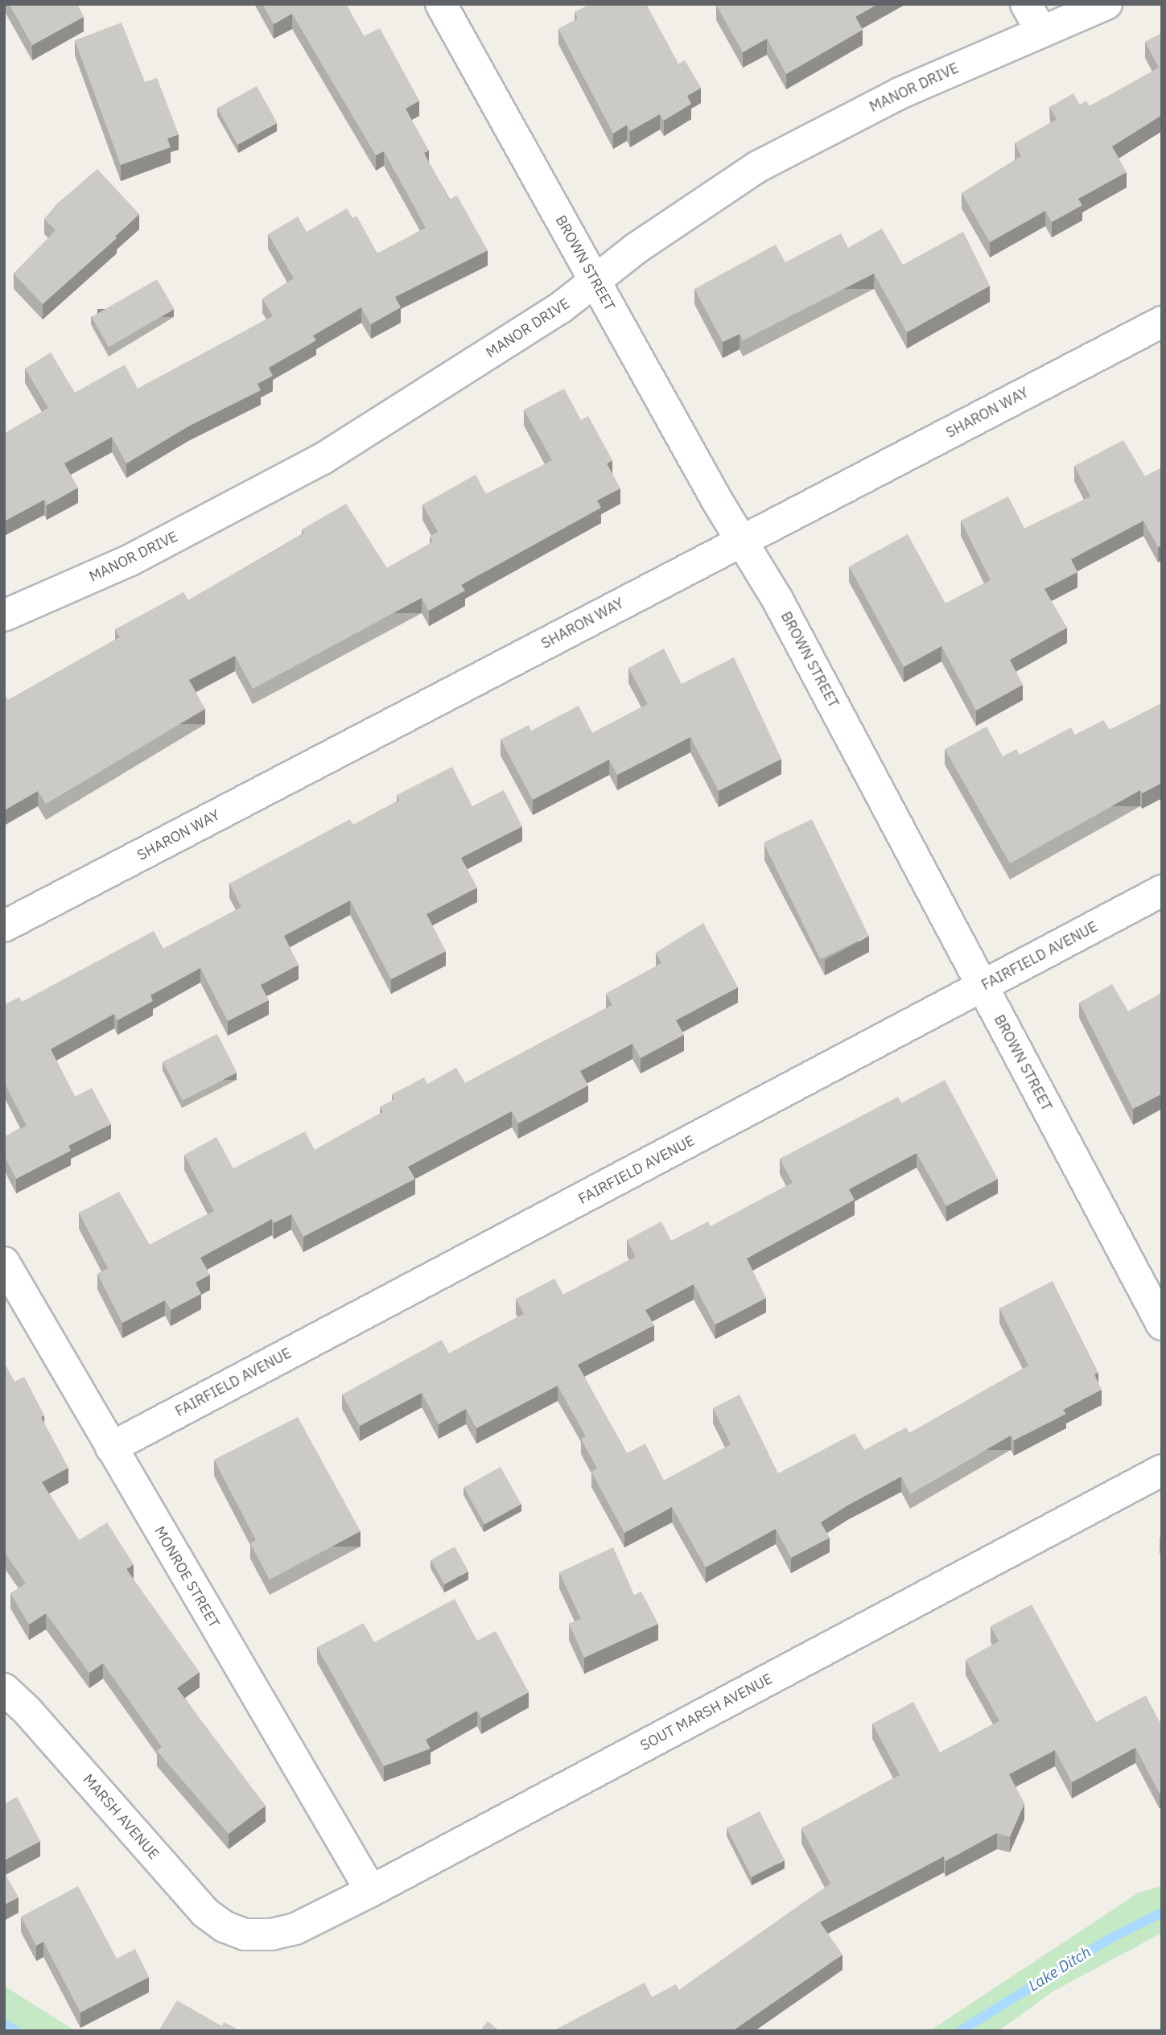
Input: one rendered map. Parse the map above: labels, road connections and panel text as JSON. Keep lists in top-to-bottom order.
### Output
{
  "streets": {
    "street": [
      "MANOR DRIVE",
      "BROWN STREET",
      "SHARON WAY",
      "FAIRFIELD AVENUE",
      "MONROE STREET",
      "SOUT MARSH AVENUE",
      "MARSH AVENUE"
    ]
  },
  "crossings": [
    ["MANOR DRIVE", "BROWN STREET"],
    ["BROWN STREET", "SHARON WAY"],
    ["BROWN STREET", "FAIRFIELD AVENUE"],
    ["FAIRFIELD AVENUE", "MONROE STREET"],
    ["MONROE STREET", "SOUT MARSH AVENUE"],
    ["SOUT MARSH AVENUE", "MARSH AVENUE"]
  ],
  "water": ["Lake Ditch"]
}
